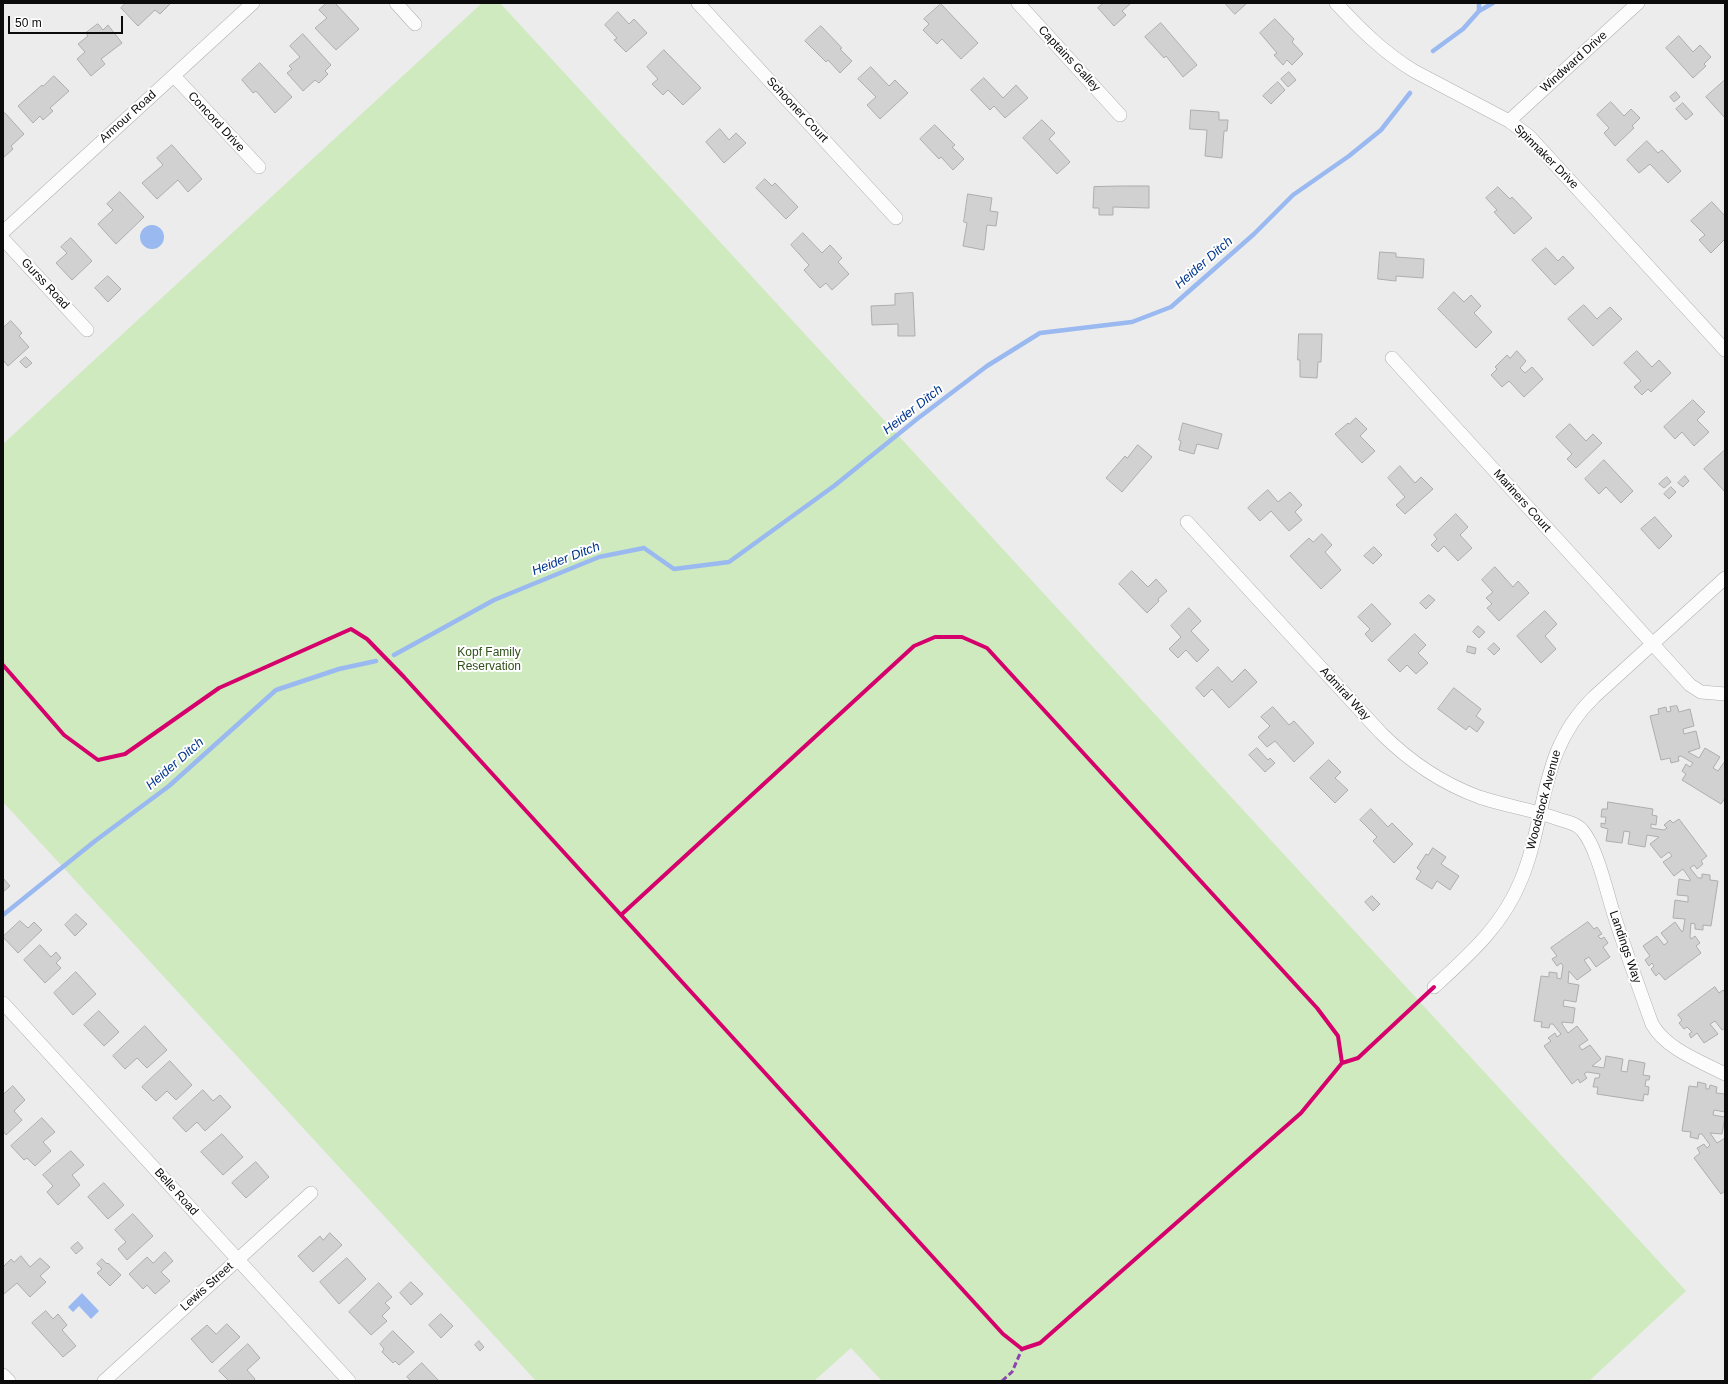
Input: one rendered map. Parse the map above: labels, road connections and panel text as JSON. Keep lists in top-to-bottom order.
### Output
{
  "streets": {
    "street": [
      "Captains Galley",
      "Windward Drive",
      "Schooner Court",
      "Armour Road",
      "Concord Drive",
      "Spinnaker Drive",
      "Gurss Road",
      "Mariners Court",
      "Admiral Way",
      "Woodstock Avenue",
      "Landings Way",
      "Belle Road",
      "Lewis Street"
    ]
  },
  "crossings": [
    ["Windward Drive", "Spinnaker Drive"],
    ["Armour Road", "Concord Drive"],
    ["Mariners Court", "Woodstock Avenue"],
    ["Admiral Way", "Woodstock Avenue"],
    ["Admiral Way", "Landings Way"],
    ["Woodstock Avenue", "Landings Way"],
    ["Belle Road", "Lewis Street"]
  ],
  "water": ["Heider Ditch"],
  "parks": ["Kopf Family Reservation"],
  "scale_bar": "50 m"
}
